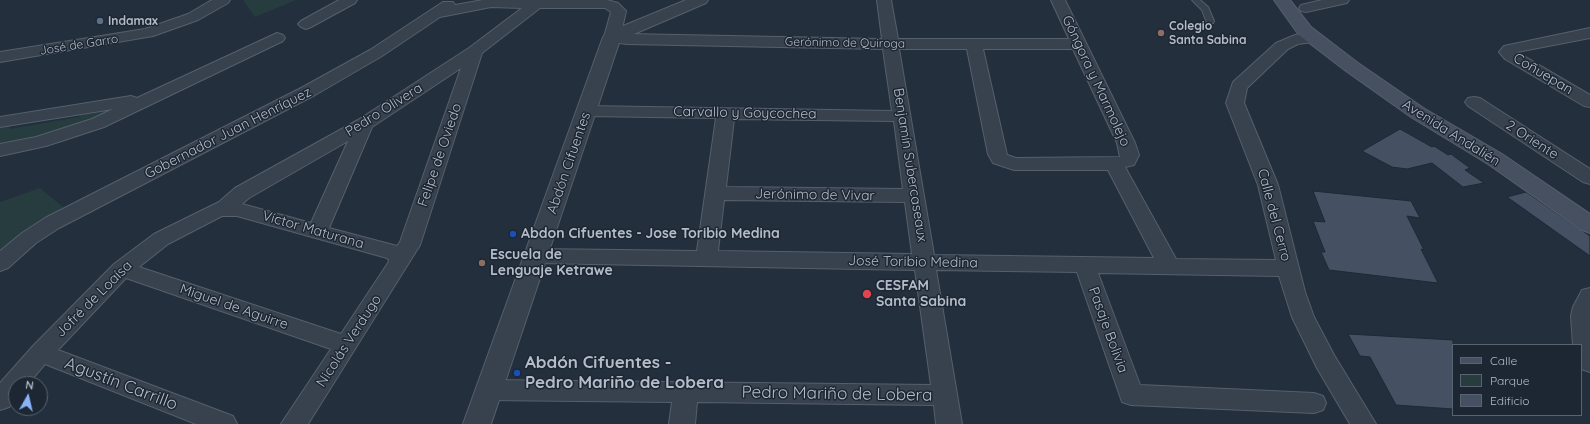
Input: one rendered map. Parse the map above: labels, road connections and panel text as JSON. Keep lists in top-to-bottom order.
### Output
{
  "streets": {
    "main road": ["Avenida Andalién"],
    "street": [
      "Gerónimo de Quiroga",
      "José de Garro",
      "Coñuepan",
      "Góngora y Marmolejo",
      "Pedro Olivera",
      "Carvallo y Goycochea",
      "Gobernador Juan Henríquez",
      "2 Oriente",
      "Felipe de Oviedo",
      "Abdón Cifuentes",
      "Benjamín Subercaseaux",
      "Jerónimo de Vivar",
      "Calle del Cerro",
      "Víctor Maturana",
      "José Toribio Medina",
      "Jofré de Loaísa",
      "Miguel de Aguirre",
      "Pasaje Bolivia",
      "Nicolás Verdugo",
      "Agustín Carrillo",
      "Pedro Mariño de Lobera"
    ]
  },
  "crossings": [
    ["Gerónimo de Quiroga", "Góngora y Marmolejo"],
    ["Gerónimo de Quiroga", "Abdón Cifuentes"],
    ["Gerónimo de Quiroga", "Benjamín Subercaseaux"],
    ["Pedro Olivera", "Felipe de Oviedo"],
    ["Pedro Olivera", "Abdón Cifuentes"],
    ["Pedro Olivera", "Víctor Maturana"],
    ["Pedro Olivera", "Jofré de Loaísa"],
    ["Carvallo y Goycochea", "Abdón Cifuentes"],
    ["Carvallo y Goycochea", "Benjamín Subercaseaux"],
    ["Gobernador Juan Henríquez", "Abdón Cifuentes"],
    ["Avenida Andalién", "Calle del Cerro"],
    ["Felipe de Oviedo", "Víctor Maturana"],
    ["Felipe de Oviedo", "Nicolás Verdugo"],
    ["Abdón Cifuentes", "José Toribio Medina"],
    ["Abdón Cifuentes", "Pedro Mariño de Lobera"],
    ["Benjamín Subercaseaux", "Jerónimo de Vivar"],
    ["Benjamín Subercaseaux", "José Toribio Medina"],
    ["Benjamín Subercaseaux", "Pedro Mariño de Lobera"],
    ["Calle del Cerro", "José Toribio Medina"],
    ["Víctor Maturana", "Jofré de Loaísa"],
    ["Víctor Maturana", "Nicolás Verdugo"],
    ["José Toribio Medina", "Pasaje Bolivia"],
    ["Jofré de Loaísa", "Miguel de Aguirre"],
    ["Jofré de Loaísa", "Agustín Carrillo"],
    ["Miguel de Aguirre", "Nicolás Verdugo"]
  ],
  "places": [
    "Indamax",
    "Colegio Santa Sabina",
    "Abdon Cifuentes - Jose Toribio Medina",
    "Escuela de Lenguaje Ketrawe",
    "CESFAM Santa Sabina",
    "Abdón Cifuentes - Pedro Mariño de Lobera"
  ],
  "legend": ["Calle", "Parque", "Edificio"],
  "north": "top"
}
